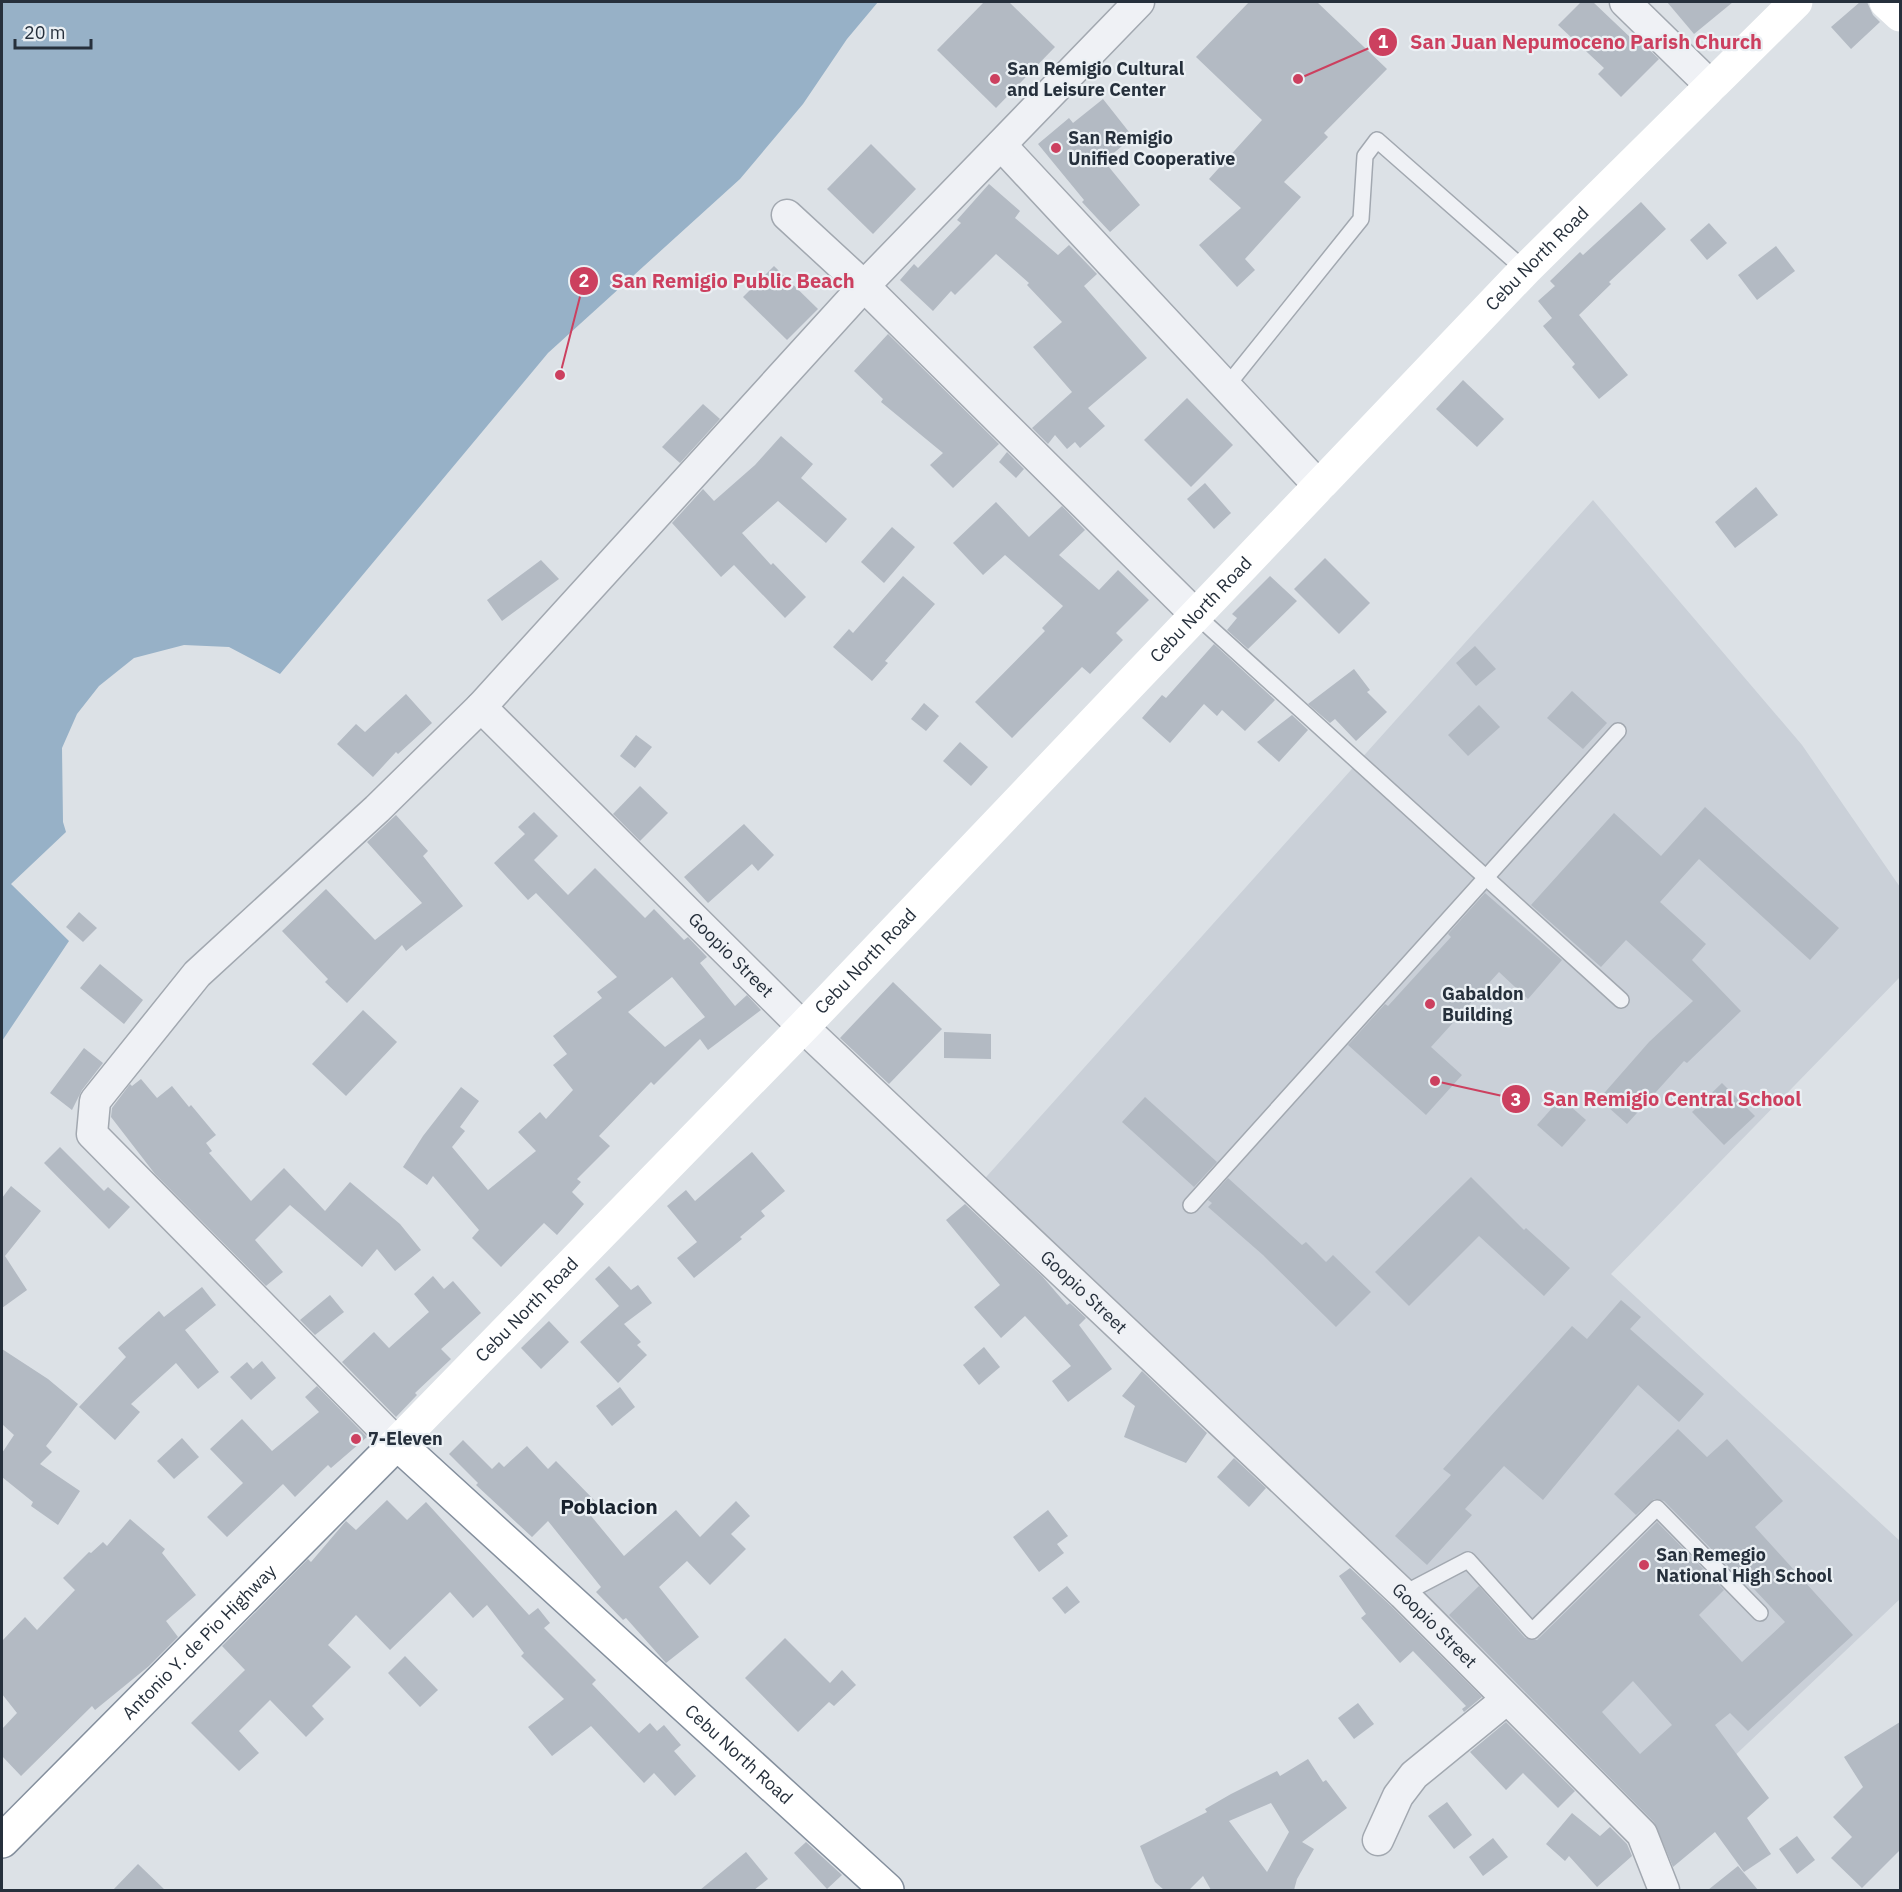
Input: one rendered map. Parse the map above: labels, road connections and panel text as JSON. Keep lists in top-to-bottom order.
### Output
{
  "streets": {
    "main road": ["Cebu North Road", "Antonio Y. de Pio Highway"],
    "street": ["Goopio Street"]
  },
  "crossings": [
    ["Cebu North Road", "Goopio Street"],
    ["Cebu North Road", "Antonio Y. de Pio Highway"]
  ],
  "districts": ["Poblacion"],
  "places": [
    "San Remigio Cultural and Leisure Center",
    "San Juan Nepumoceno Parish Church",
    "San Remigio Unified Cooperative",
    "San Remigio Public Beach",
    "Gabaldon Building",
    "San Remigio Central School",
    "7-Eleven",
    "San Remegio National High School"
  ],
  "scale_bar": "20 m"
}
